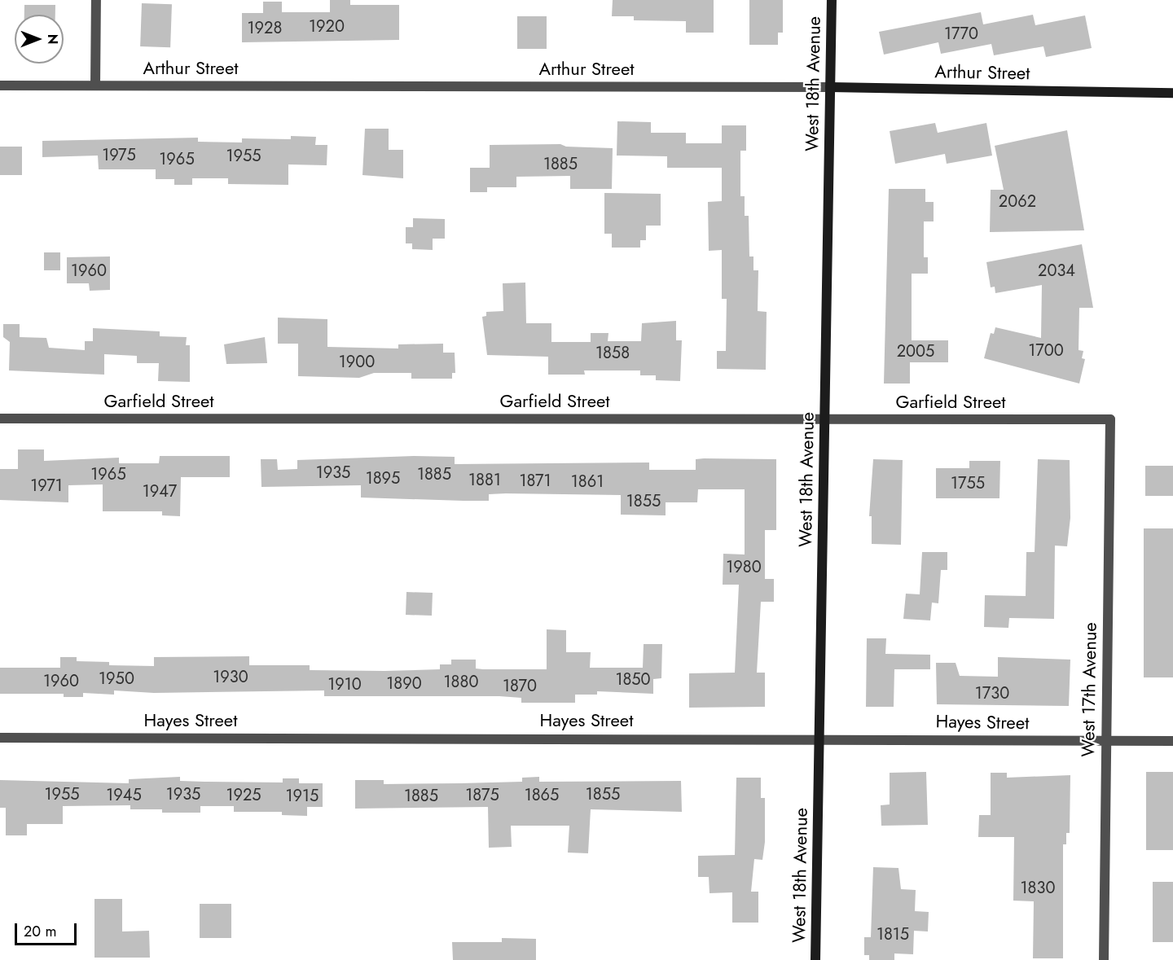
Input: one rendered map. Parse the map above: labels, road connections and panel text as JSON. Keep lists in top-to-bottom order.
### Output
{
  "streets": {
    "main road": ["Arthur Street", "West 18th Avenue"],
    "street": ["Garfield Street", "West 17th Avenue", "Hayes Street"]
  },
  "crossings": [
    ["Arthur Street", "West 18th Avenue"],
    ["West 18th Avenue", "Garfield Street"],
    ["West 18th Avenue", "Hayes Street"],
    ["Garfield Street", "West 17th Avenue"],
    ["West 17th Avenue", "Hayes Street"]
  ],
  "house_numbers": [
    "1920",
    "1928",
    "1770",
    "1975",
    "1955",
    "1965",
    "1885",
    "2062",
    "1960",
    "2034",
    "1700",
    "2005",
    "1858",
    "1900",
    "1935",
    "1965",
    "1885",
    "1895",
    "1881",
    "1871",
    "1861",
    "1755",
    "1971",
    "1947",
    "1855",
    "1980",
    "1930",
    "1950",
    "1850",
    "1960",
    "1880",
    "1890",
    "1910",
    "1870",
    "1730",
    "1955",
    "1935",
    "1855",
    "1945",
    "1925",
    "1875",
    "1865",
    "1915",
    "1885",
    "1830",
    "1815"
  ],
  "scale_bar": "20 m",
  "north": "right"
}
